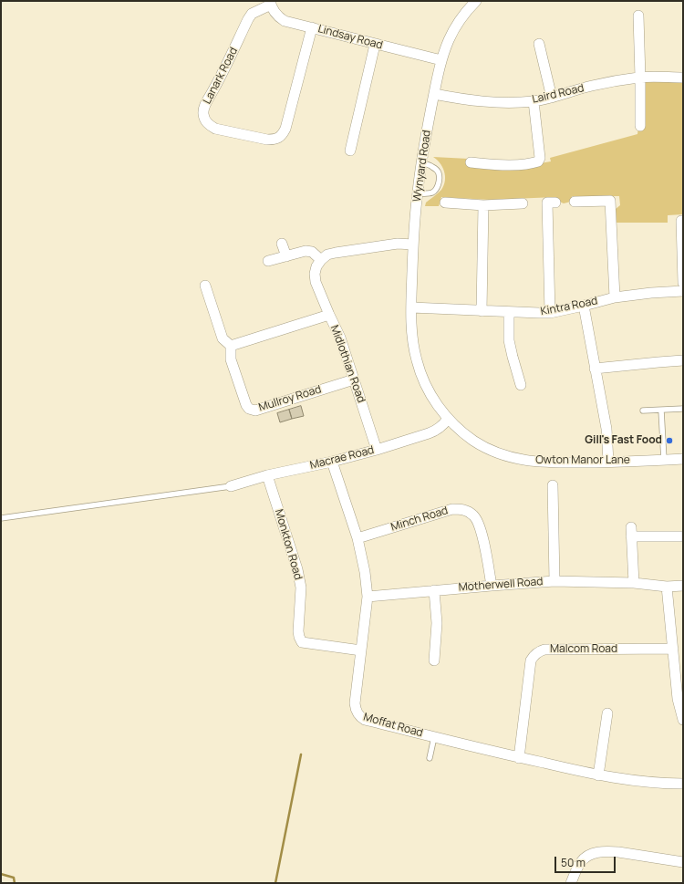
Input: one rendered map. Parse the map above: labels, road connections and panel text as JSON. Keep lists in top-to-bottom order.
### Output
{
  "streets": {
    "street": [
      "Lindsay Road",
      "Lanark Road",
      "Laird Road",
      "Wynyard Road",
      "Kintra Road",
      "Midlothian Road",
      "Mullroy Road",
      "Macrae Road",
      "Owton Manor Lane",
      "Minch Road",
      "Monkton Road",
      "Motherwell Road",
      "Malcom Road",
      "Moffat Road"
    ]
  },
  "crossings": [
    ["Lindsay Road", "Lanark Road"],
    ["Lindsay Road", "Wynyard Road"],
    ["Laird Road", "Wynyard Road"],
    ["Wynyard Road", "Kintra Road"],
    ["Wynyard Road", "Owton Manor Lane"],
    ["Midlothian Road", "Mullroy Road"],
    ["Midlothian Road", "Macrae Road"],
    ["Macrae Road", "Owton Manor Lane"],
    ["Macrae Road", "Monkton Road"],
    ["Macrae Road", "Moffat Road"],
    ["Minch Road", "Motherwell Road"],
    ["Minch Road", "Moffat Road"],
    ["Monkton Road", "Moffat Road"],
    ["Motherwell Road", "Moffat Road"],
    ["Malcom Road", "Moffat Road"]
  ],
  "places": ["Gill's Fast Food"],
  "scale_bar": "50 m"
}
